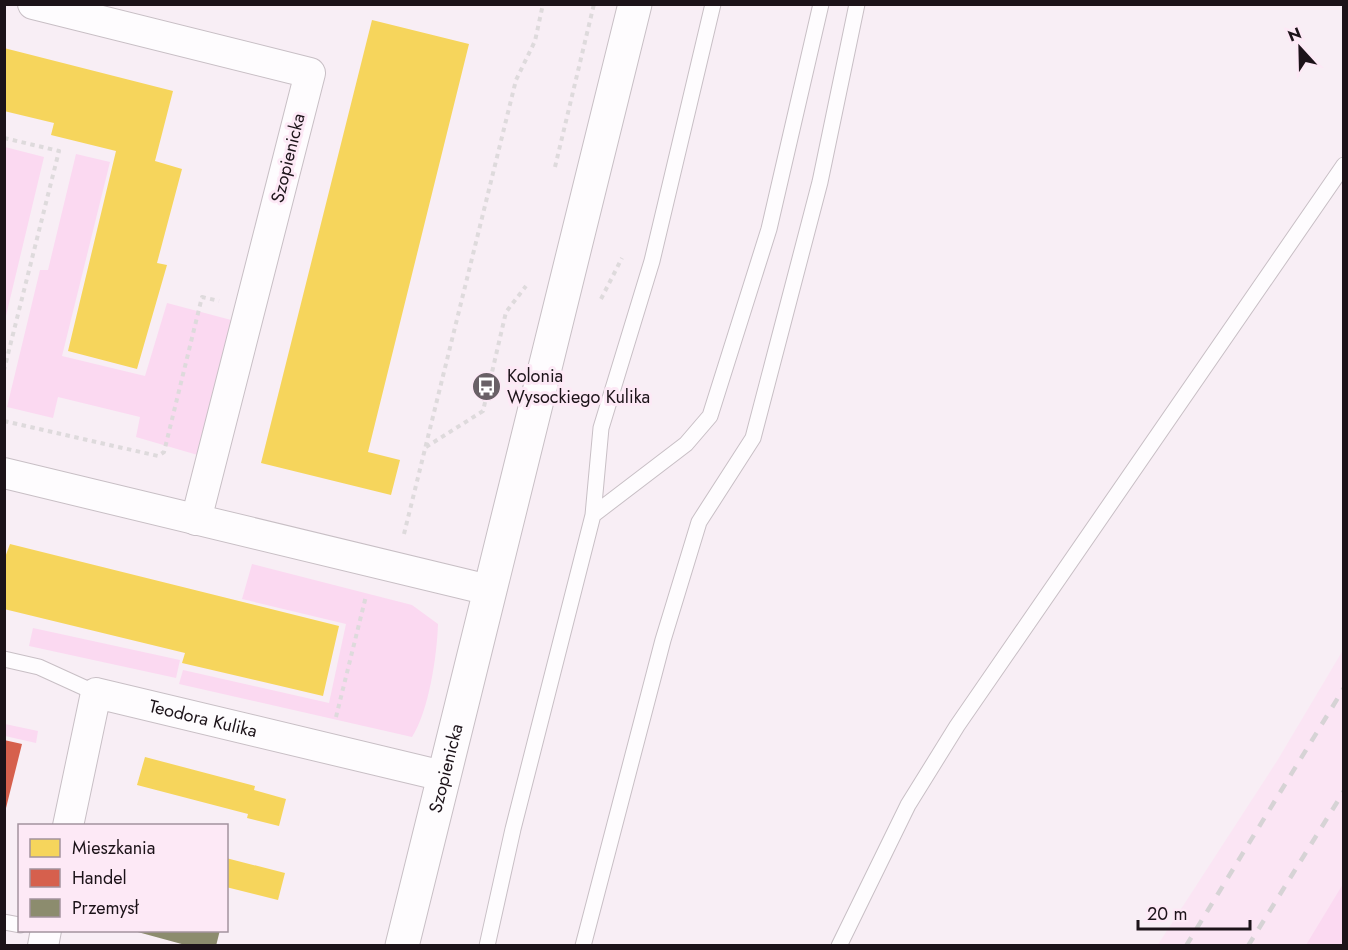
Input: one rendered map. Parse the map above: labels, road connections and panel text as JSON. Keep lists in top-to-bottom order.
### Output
{
  "streets": {
    "street": ["Szopienicka", "Teodora Kulika"]
  },
  "crossings": [
    ["Szopienicka", "Teodora Kulika"]
  ],
  "places": {
    "bus stop": ["Kolonia Wysockiego Kulika"]
  },
  "legend": ["Mieszkania", "Handel", "Przemysł"],
  "scale_bar": "20 m",
  "north": "top"
}
